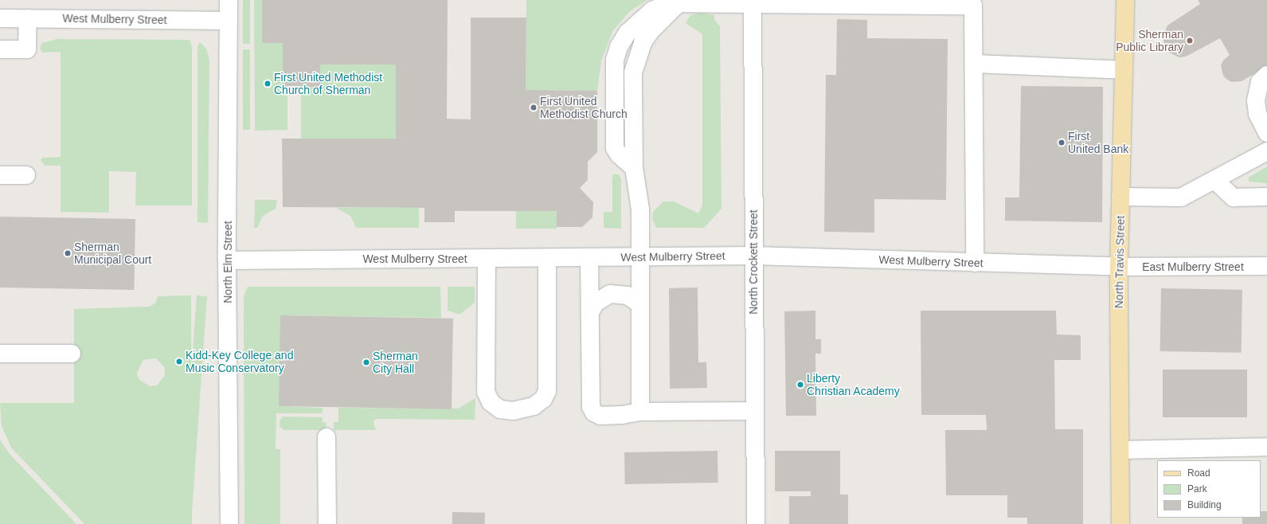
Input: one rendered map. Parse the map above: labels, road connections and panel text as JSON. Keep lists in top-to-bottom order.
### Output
{
  "streets": {
    "main road": ["North Travis Street"],
    "street": [
      "West Mulberry Street",
      "North Elm Street",
      "North Crockett Street",
      "East Mulberry Street"
    ]
  },
  "crossings": [
    ["West Mulberry Street", "North Elm Street"],
    ["West Mulberry Street", "North Crockett Street"],
    ["West Mulberry Street", "North Travis Street"],
    ["West Mulberry Street", "East Mulberry Street"],
    ["North Travis Street", "East Mulberry Street"]
  ],
  "places": [
    "Sherman Public Library",
    "First United Methodist Church of Sherman",
    "First United Methodist Church",
    "First United Bank",
    "Sherman Municipal Court",
    "Kidd-Key College and Music Conservatory",
    "Sherman City Hall",
    "Liberty Christian Academy"
  ],
  "legend": ["Road", "Park", "Building"]
}
